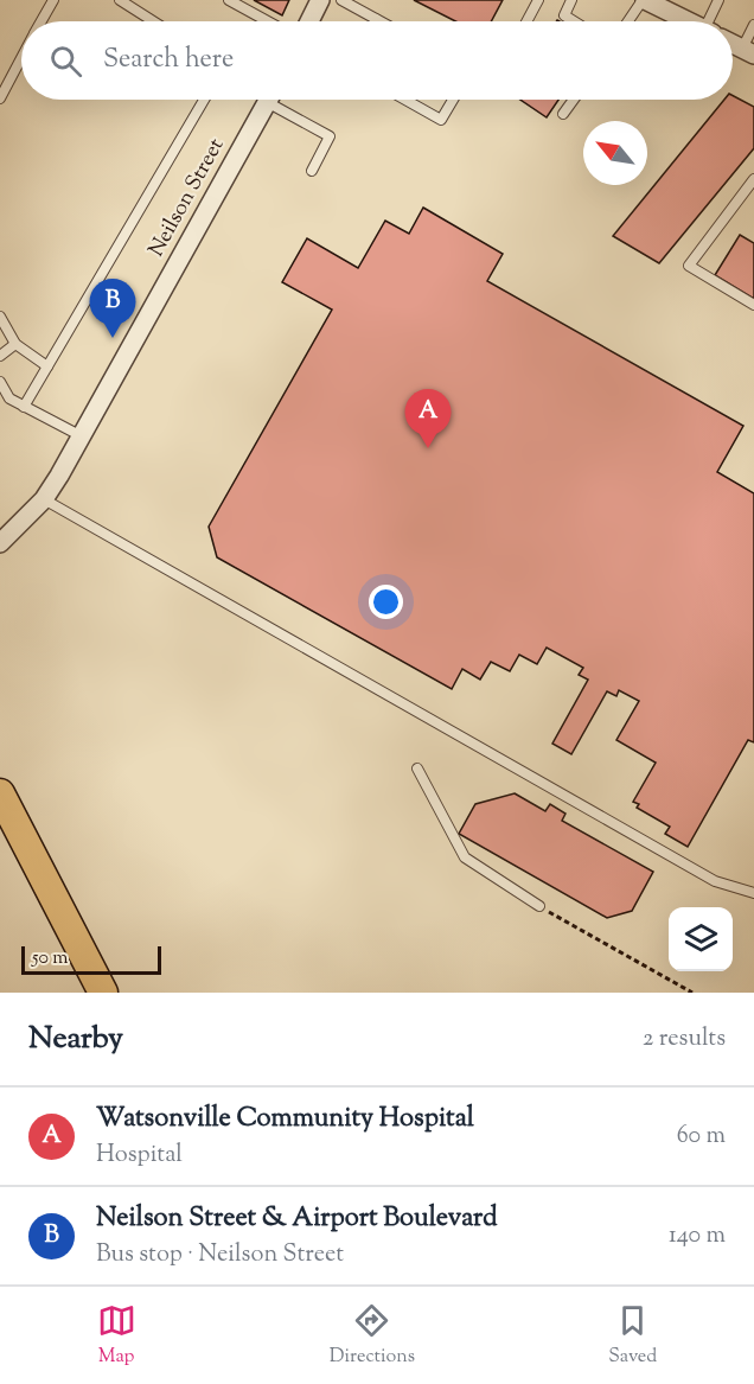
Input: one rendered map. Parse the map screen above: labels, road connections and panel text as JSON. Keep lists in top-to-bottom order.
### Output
{
  "streets": {
    "street": ["Neilson Street"]
  },
  "scale_bar": "50 m",
  "north": "top left",
  "page": {
    "search": "Search here",
    "pins": ["B", "A"],
    "scale": "50 m",
    "heading": ["Nearby", "2 results"],
    "list": [
      {
        "mark": "A",
        "name": "Watsonville Community Hospital",
        "note": "Hospital",
        "value": "60 m"
      },
      {
        "mark": "B",
        "name": "Neilson Street & Airport Boulevard",
        "note": "Bus stop · Neilson Street",
        "value": "140 m"
      }
    ],
    "nav": ["Map", "Directions", "Saved"]
  }
}
